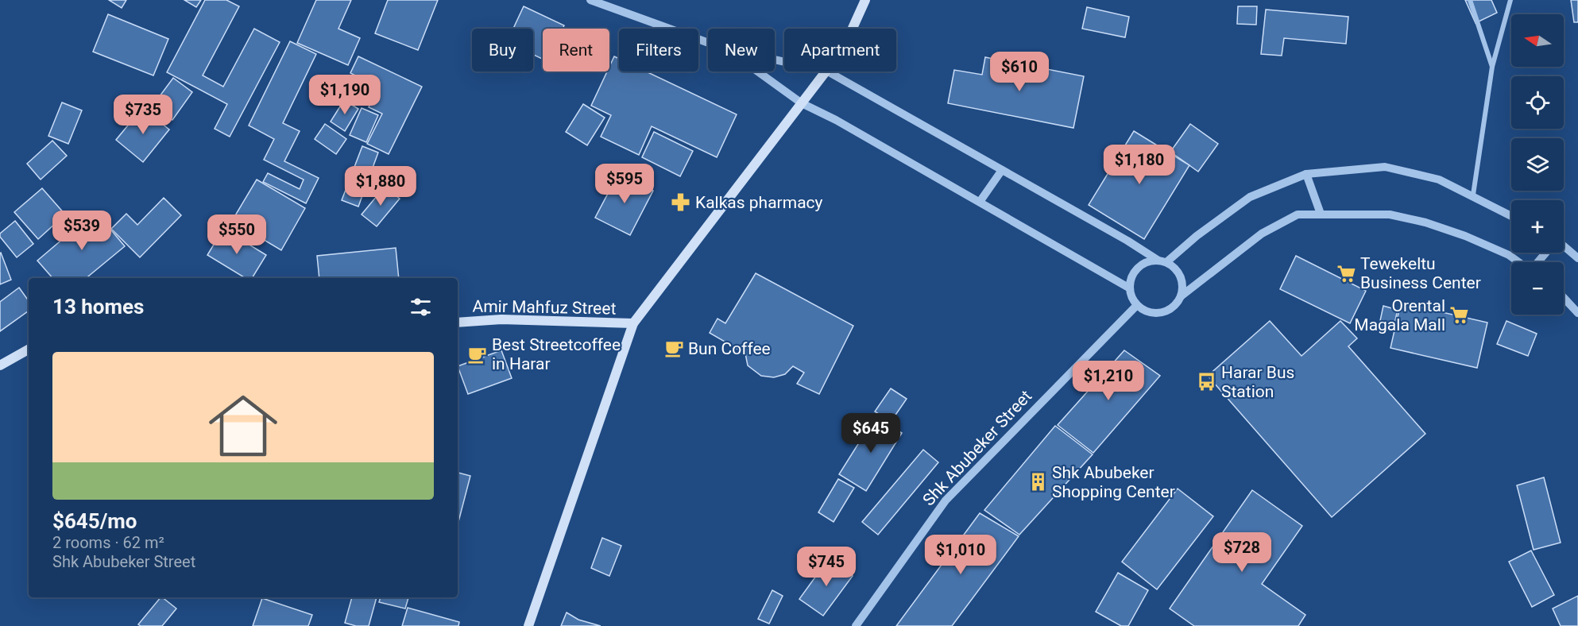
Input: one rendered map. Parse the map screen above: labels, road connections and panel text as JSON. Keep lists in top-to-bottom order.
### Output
{
  "streets": {
    "main road": ["Amir Mahfuz Street"],
    "street": ["Shk Abubeker Street"]
  },
  "places": {
    "pharmacy": ["Kalkas pharmacy"],
    "supermarket": ["Tewekeltu Business Center", "Orental Magala Mall"],
    "cafe": ["Bun Coffee", "Best Streetcoffee in Harar"],
    "bus stop": ["Harar Bus Station"],
    "building": ["Shk Abubeker Shopping Center"]
  },
  "north": "left",
  "page": {
    "map_buttons": ["+", "−"],
    "chip": [
      "Buy",
      "Rent",
      "Filters",
      "New",
      "Apartment"
    ],
    "price": [
      "$610",
      "$1,190",
      "$735",
      "$1,180",
      "$595",
      "$1,880",
      "$539",
      "$550",
      "$1,210",
      "$645",
      "$728",
      "$1,010",
      "$745"
    ],
    "heading": "13 homes",
    "list": [
      {
        "name": "$645/mo",
        "note": "2 rooms · 62 m² · Shk Abubeker Street"
      }
    ]
  }
}
